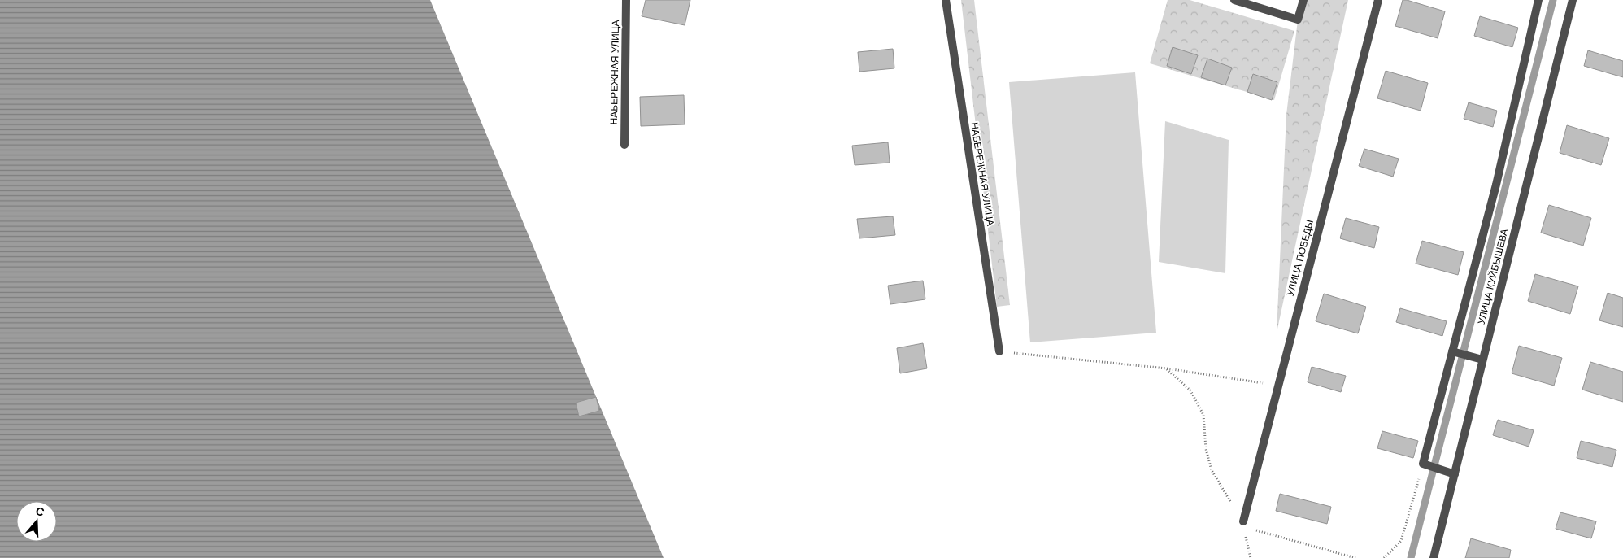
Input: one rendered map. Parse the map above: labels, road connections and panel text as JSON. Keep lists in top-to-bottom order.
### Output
{
  "streets": {
    "street": ["НАБЕРЕЖНАЯ УЛИЦА", "УЛИЦА ПОБЕДЫ", "УЛИЦА КУЙБЫШЕВА"]
  },
  "north": "top"
}
